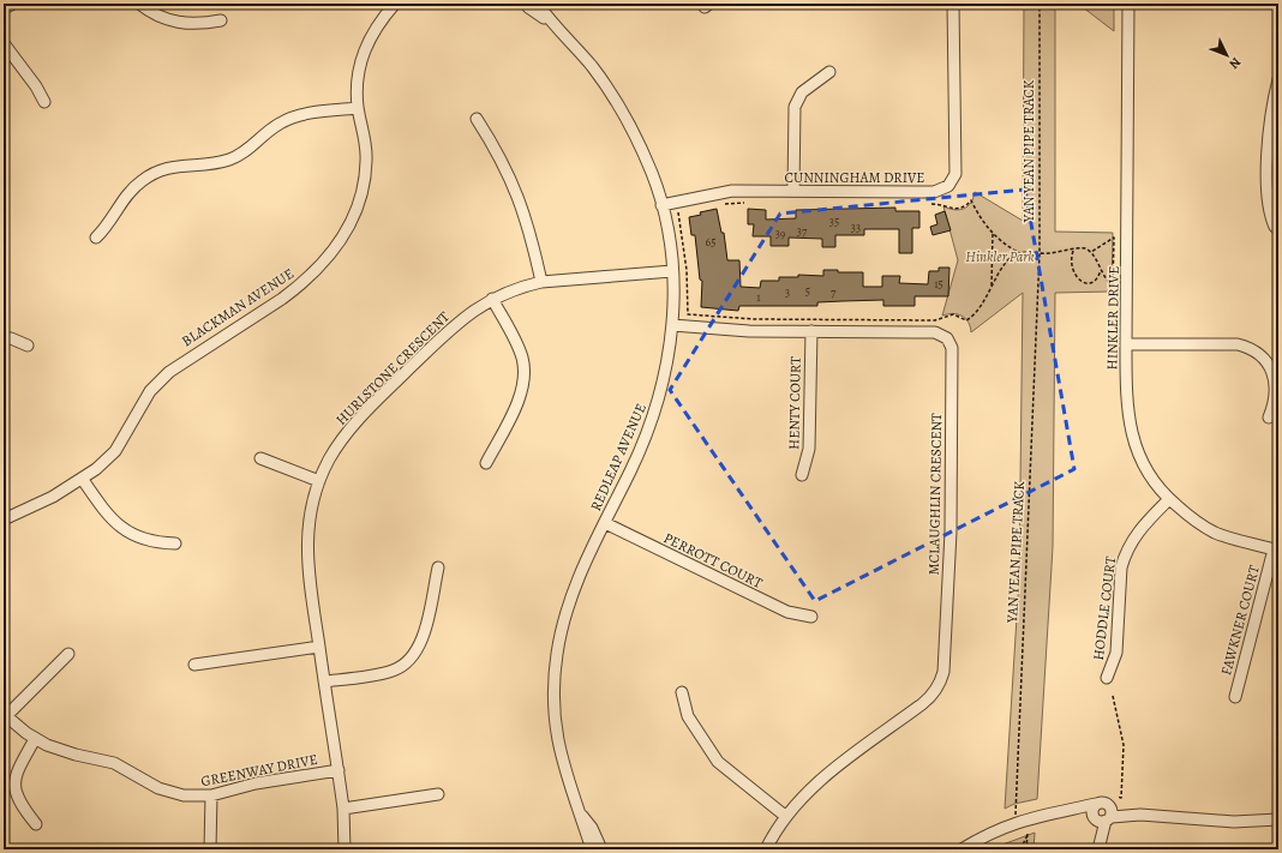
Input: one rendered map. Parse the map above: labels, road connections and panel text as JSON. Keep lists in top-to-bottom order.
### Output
{
  "streets": {
    "street": [
      "CUNNINGHAM DRIVE",
      "BLACKMAN AVENUE",
      "HINKLER DRIVE",
      "HURLSTONE CRESCENT",
      "HENTY COURT",
      "REDLEAP AVENUE",
      "MCLAUGHLIN CRESCENT",
      "PERROTT COURT",
      "HODDLE COURT",
      "FAWKNER COURT",
      "GREENWAY DRIVE"
    ],
    "path": ["YAN YEAN PIPE TRACK"]
  },
  "crossings": [
    ["CUNNINGHAM DRIVE", "REDLEAP AVENUE"],
    ["HINKLER DRIVE", "HODDLE COURT"],
    ["HINKLER DRIVE", "FAWKNER COURT"],
    ["HURLSTONE CRESCENT", "REDLEAP AVENUE"],
    ["HURLSTONE CRESCENT", "GREENWAY DRIVE"],
    ["HENTY COURT", "MCLAUGHLIN CRESCENT"],
    ["REDLEAP AVENUE", "MCLAUGHLIN CRESCENT"],
    ["REDLEAP AVENUE", "PERROTT COURT"]
  ],
  "parks": ["Hinkler Park"],
  "house_numbers": [
    "35",
    "33",
    "37",
    "39",
    "65",
    "15",
    "5",
    "3",
    "7",
    "1"
  ],
  "north": "bottom right"
}
